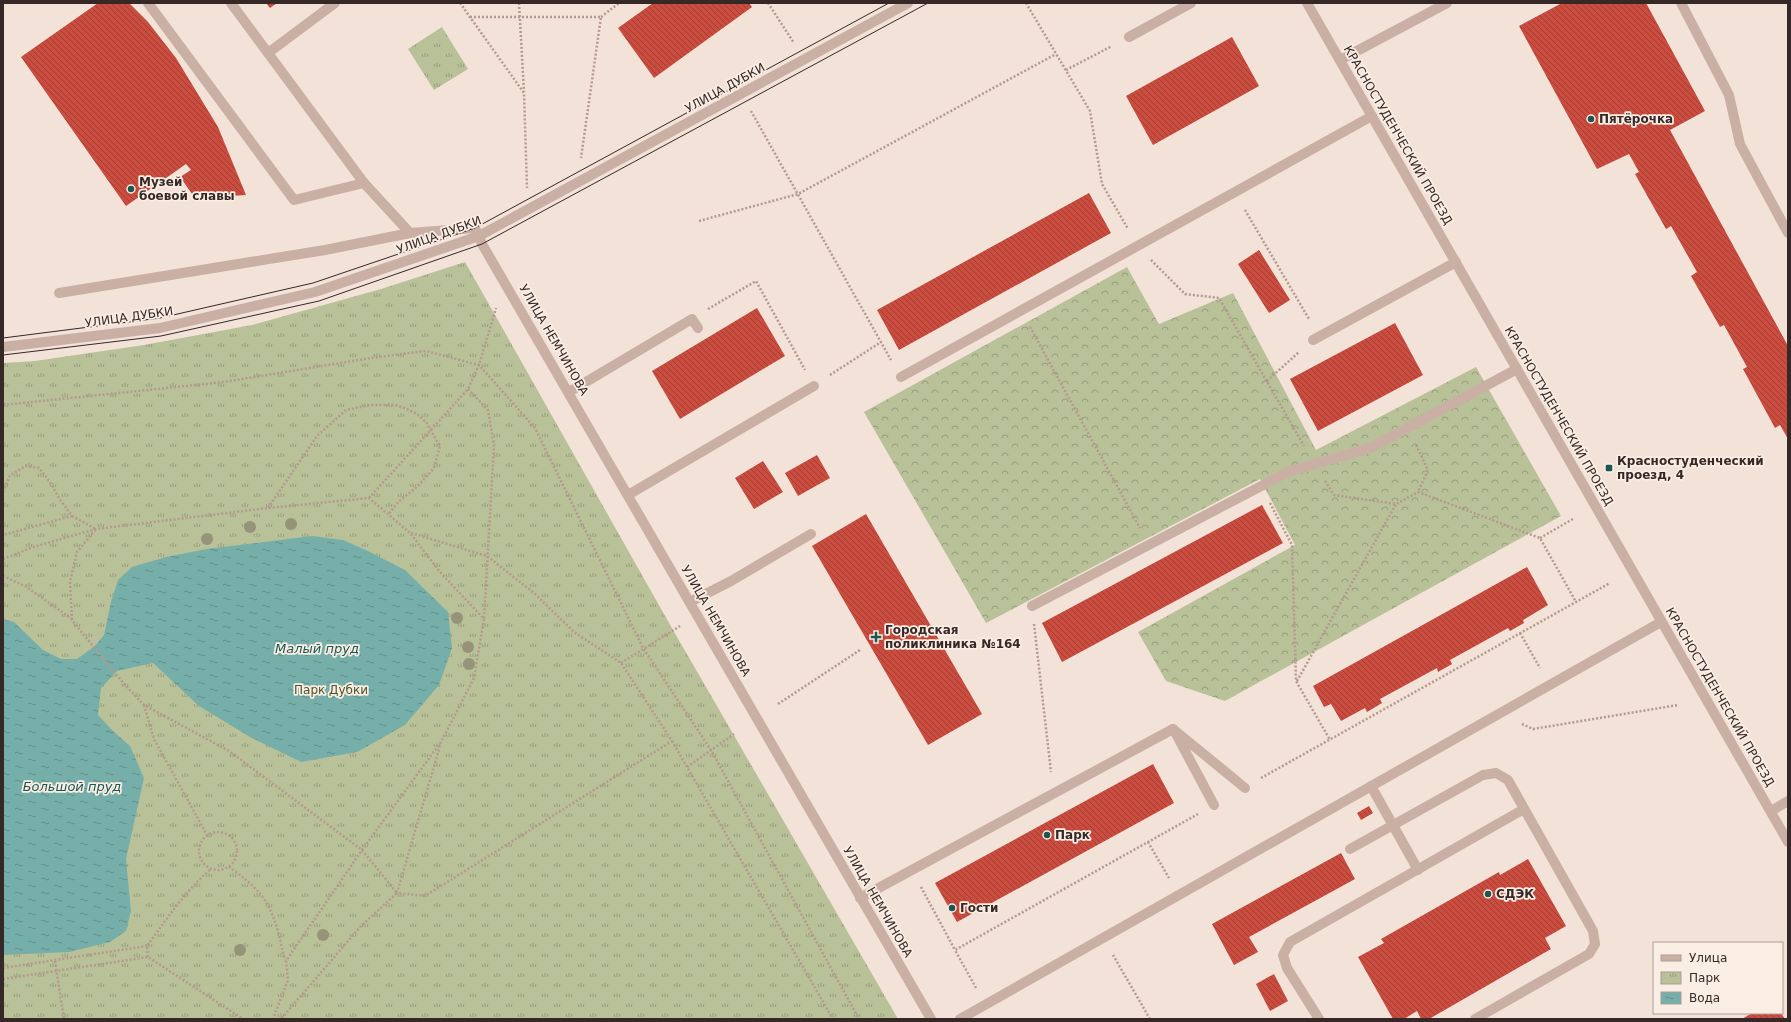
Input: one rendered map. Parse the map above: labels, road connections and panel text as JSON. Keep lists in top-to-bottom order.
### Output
{
  "streets": {
    "street": ["УЛИЦА ДУБКИ", "КРАСНОСТУДЕНЧЕСКИЙ ПРОЕЗД", "УЛИЦА НЕМЧИНОВА"]
  },
  "crossings": [
    ["УЛИЦА ДУБКИ", "УЛИЦА НЕМЧИНОВА"]
  ],
  "water": ["Малый пруд", "Большой пруд"],
  "parks": ["Парк Дубки"],
  "places": {
    "other": [
      "Пятёрочка",
      "Музей боевой славы",
      "Парк",
      "СДЭК",
      "Гости"
    ],
    "transit": ["Красностуденческий проезд, 4"],
    "health": ["Городская поликлиника №164"]
  },
  "legend": ["Улица", "Парк", "Вода"]
}
